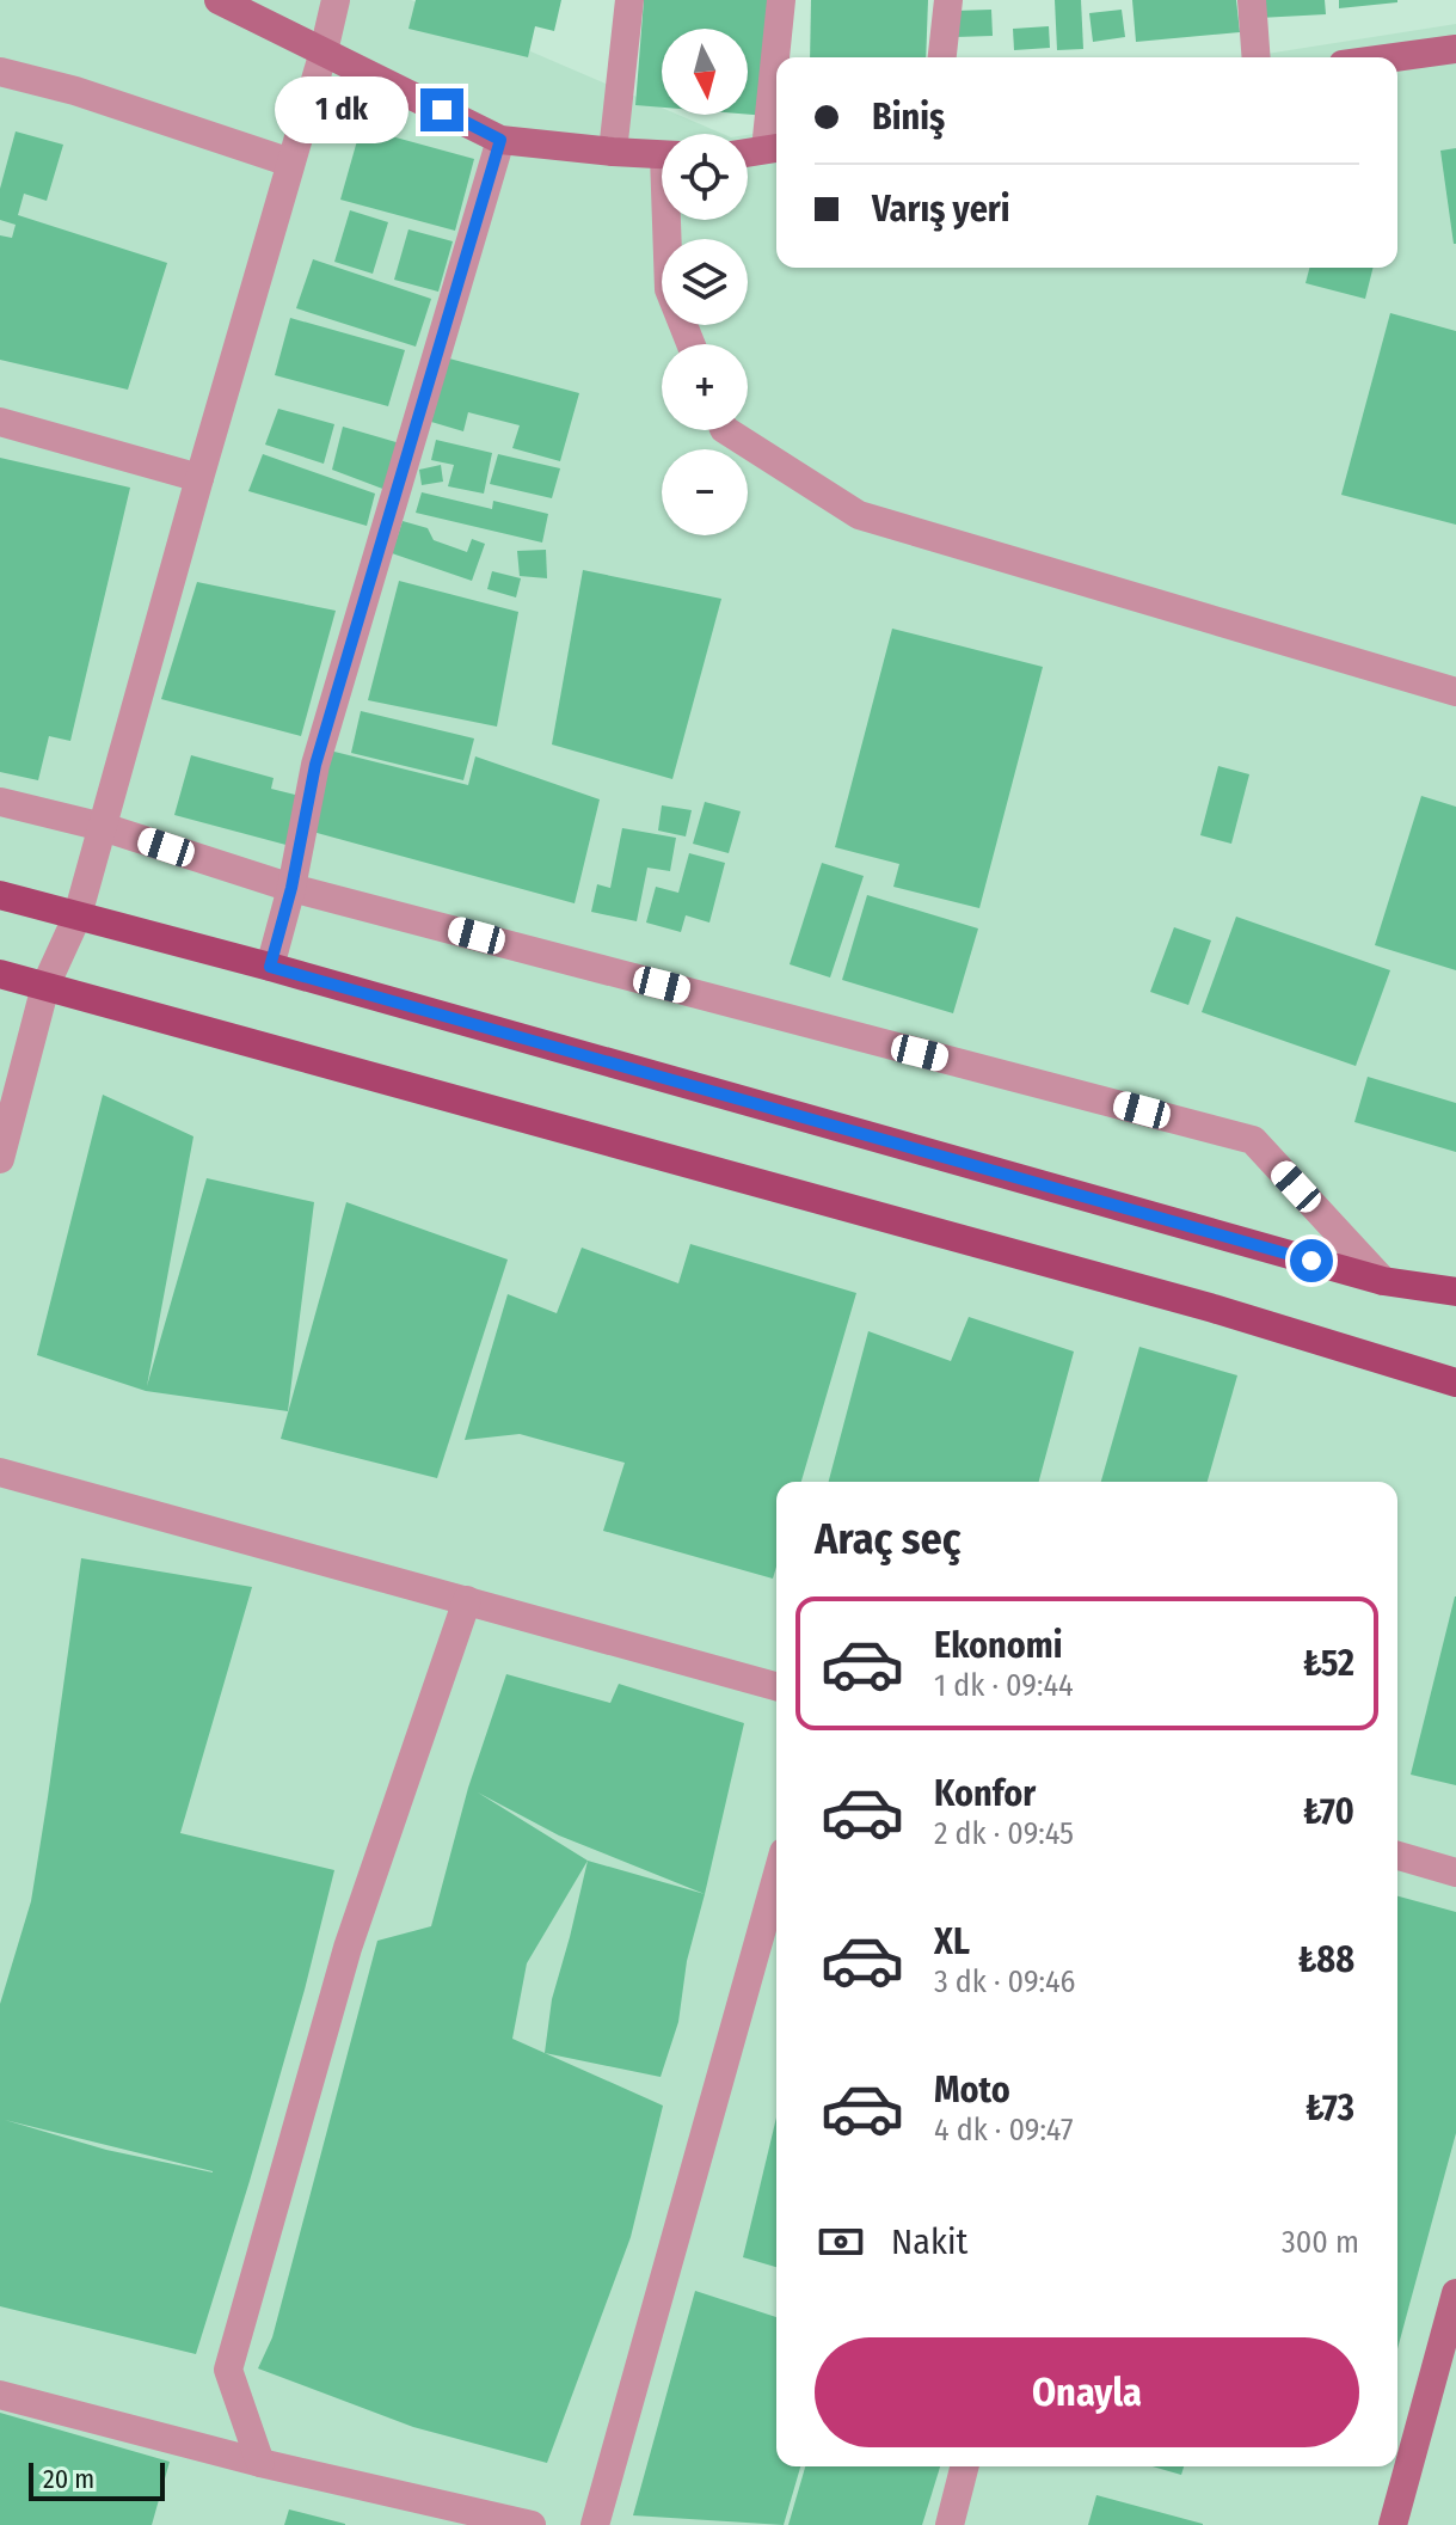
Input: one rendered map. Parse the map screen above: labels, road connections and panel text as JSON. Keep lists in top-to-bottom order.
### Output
{
  "scale_bar": "20 m",
  "north": "bottom",
  "page": {
    "map_buttons": ["+", "−"],
    "banner": ["Biniş", "Varış yeri"],
    "bubble": "1 dk",
    "heading": "Araç seç",
    "list": [
      {
        "name": "Ekonomi",
        "note": "1 dk · 09:44",
        "value": "₺52"
      },
      {
        "name": "Konfor",
        "note": "2 dk · 09:45",
        "value": "₺70"
      },
      {
        "name": "XL",
        "note": "3 dk · 09:46",
        "value": "₺88"
      },
      {
        "name": "Moto",
        "note": "4 dk · 09:47",
        "value": "₺73"
      }
    ],
    "pay": ["Nakit", "300 m"],
    "buttons": "Onayla",
    "scale": "20 m"
  }
}
